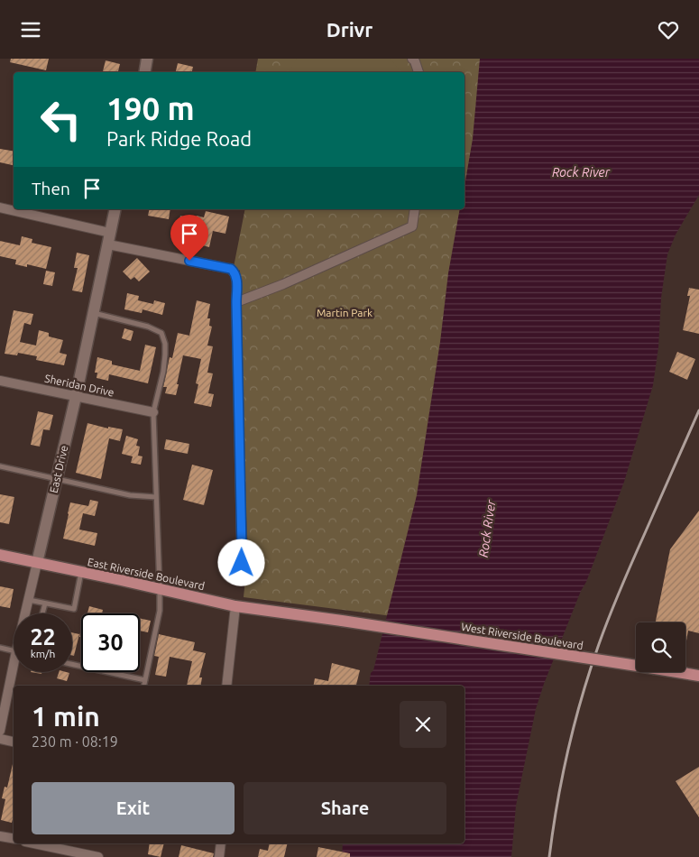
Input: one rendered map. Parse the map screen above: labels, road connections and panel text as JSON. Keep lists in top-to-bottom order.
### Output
{
  "streets": {
    "main road": ["East Riverside Boulevard", "West Riverside Boulevard"],
    "street": ["Sheridan Drive", "East Drive"]
  },
  "crossings": [
    ["Sheridan Drive", "East Drive"],
    ["East Drive", "East Riverside Boulevard"],
    ["East Riverside Boulevard", "West Riverside Boulevard"]
  ],
  "water": ["Rock River"],
  "parks": ["Martin Park"],
  "page": {
    "header": "Drivr",
    "turn": ["190 m", "Park Ridge Road"],
    "then": "Then",
    "speed": "22 km/h",
    "limit": "30",
    "heading": ["1 min", "230 m · 08:19"],
    "buttons": ["Exit", "Share"]
  }
}
